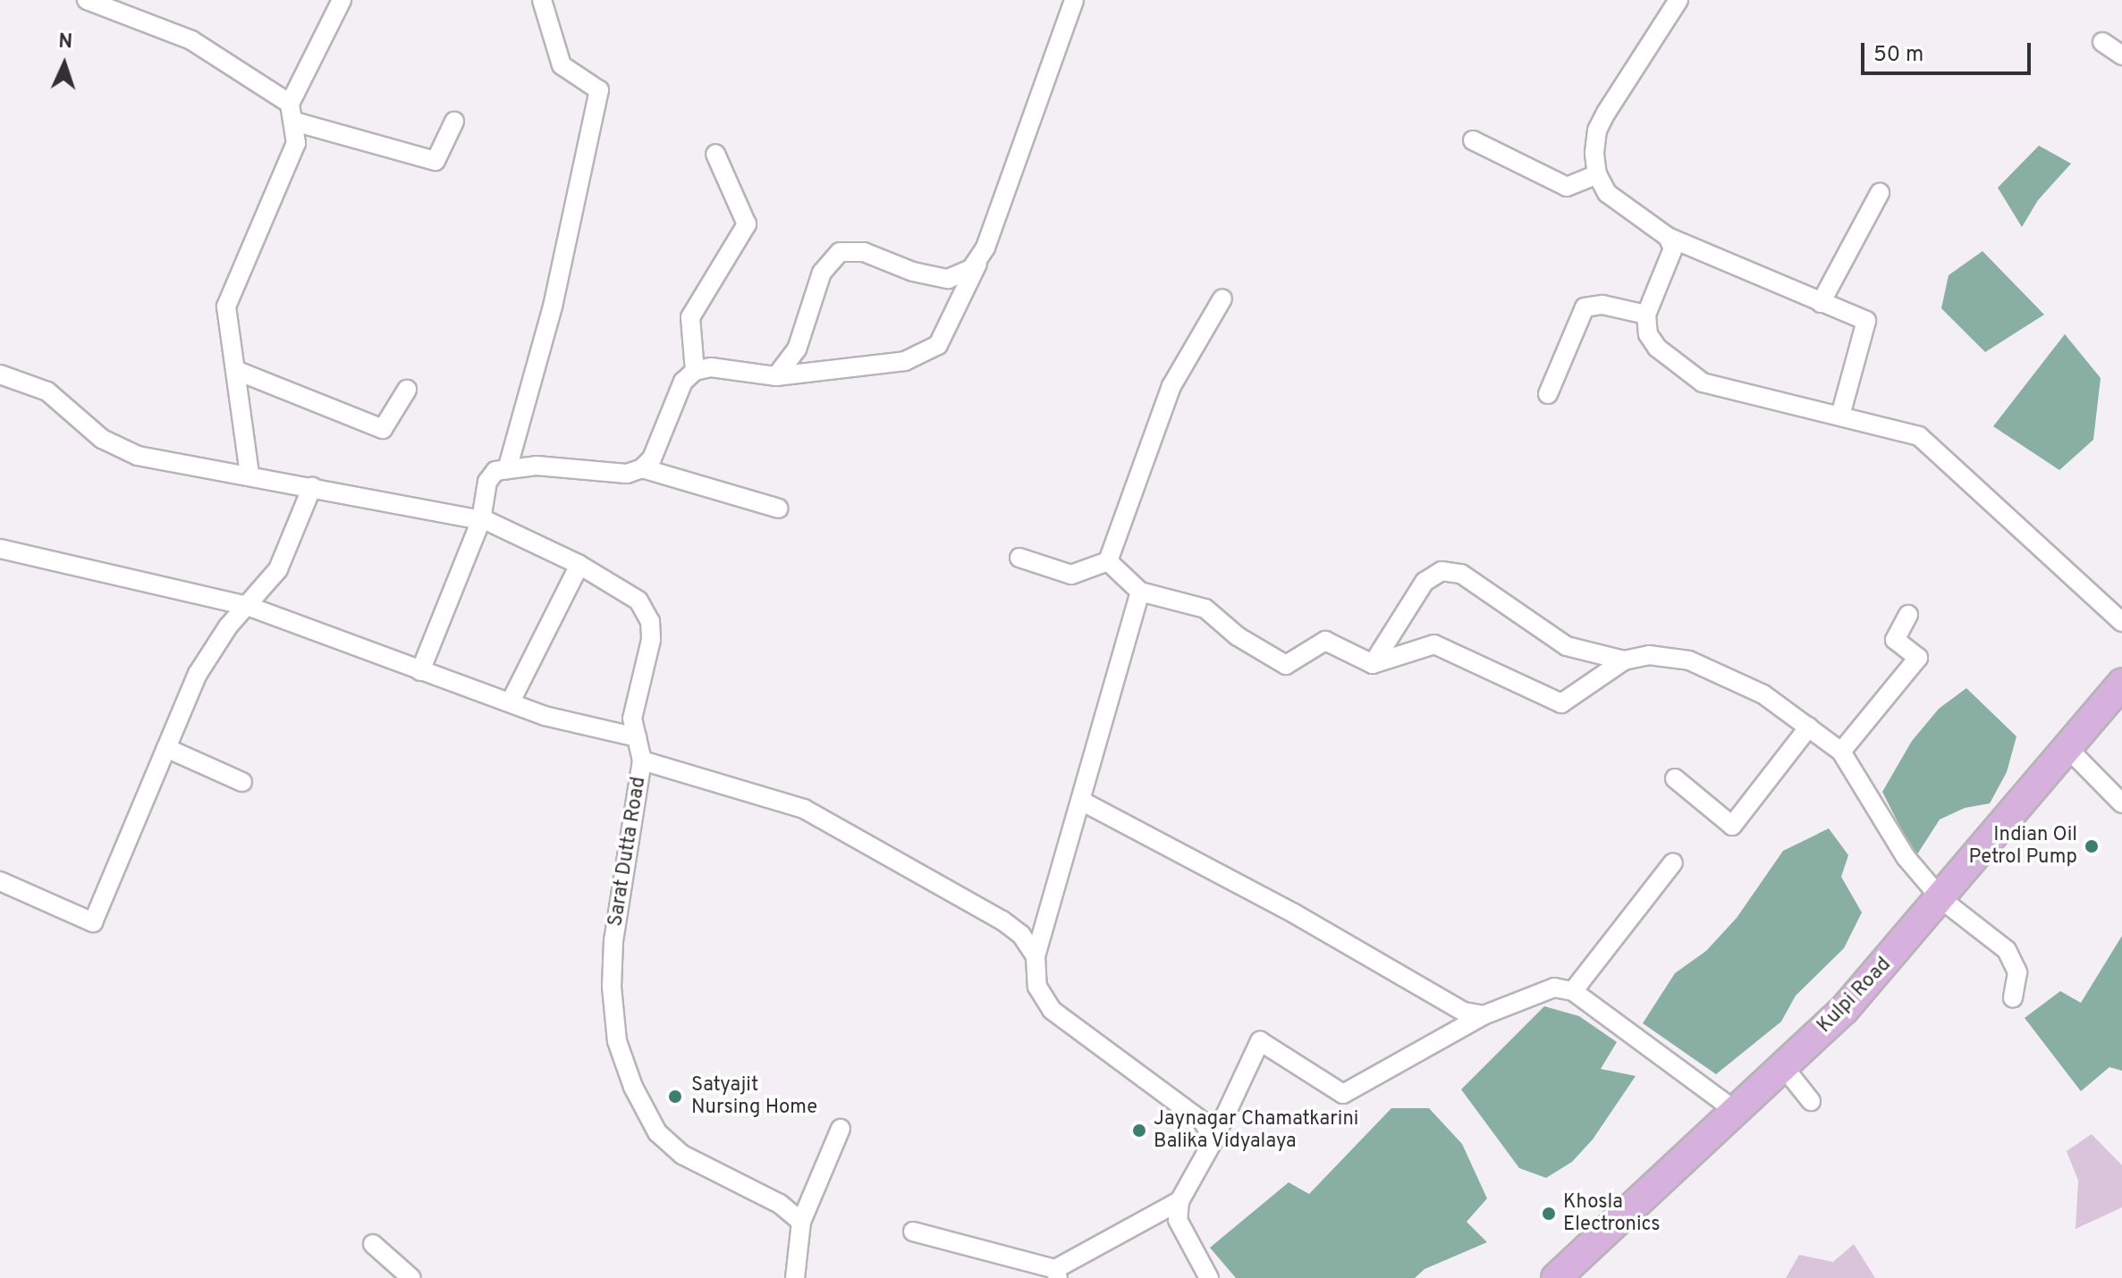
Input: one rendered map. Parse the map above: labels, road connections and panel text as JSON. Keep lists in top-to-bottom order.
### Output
{
  "streets": {
    "main road": ["Kulpi Road"],
    "street": ["Sarat Dutta Road"]
  },
  "places": [
    "Indian Oil Petrol Pump",
    "Satyajit Nursing Home",
    "Jaynagar Chamatkarini Balika Vidyalaya",
    "Khosla Electronics"
  ],
  "scale_bar": "50 m",
  "north": "top"
}
